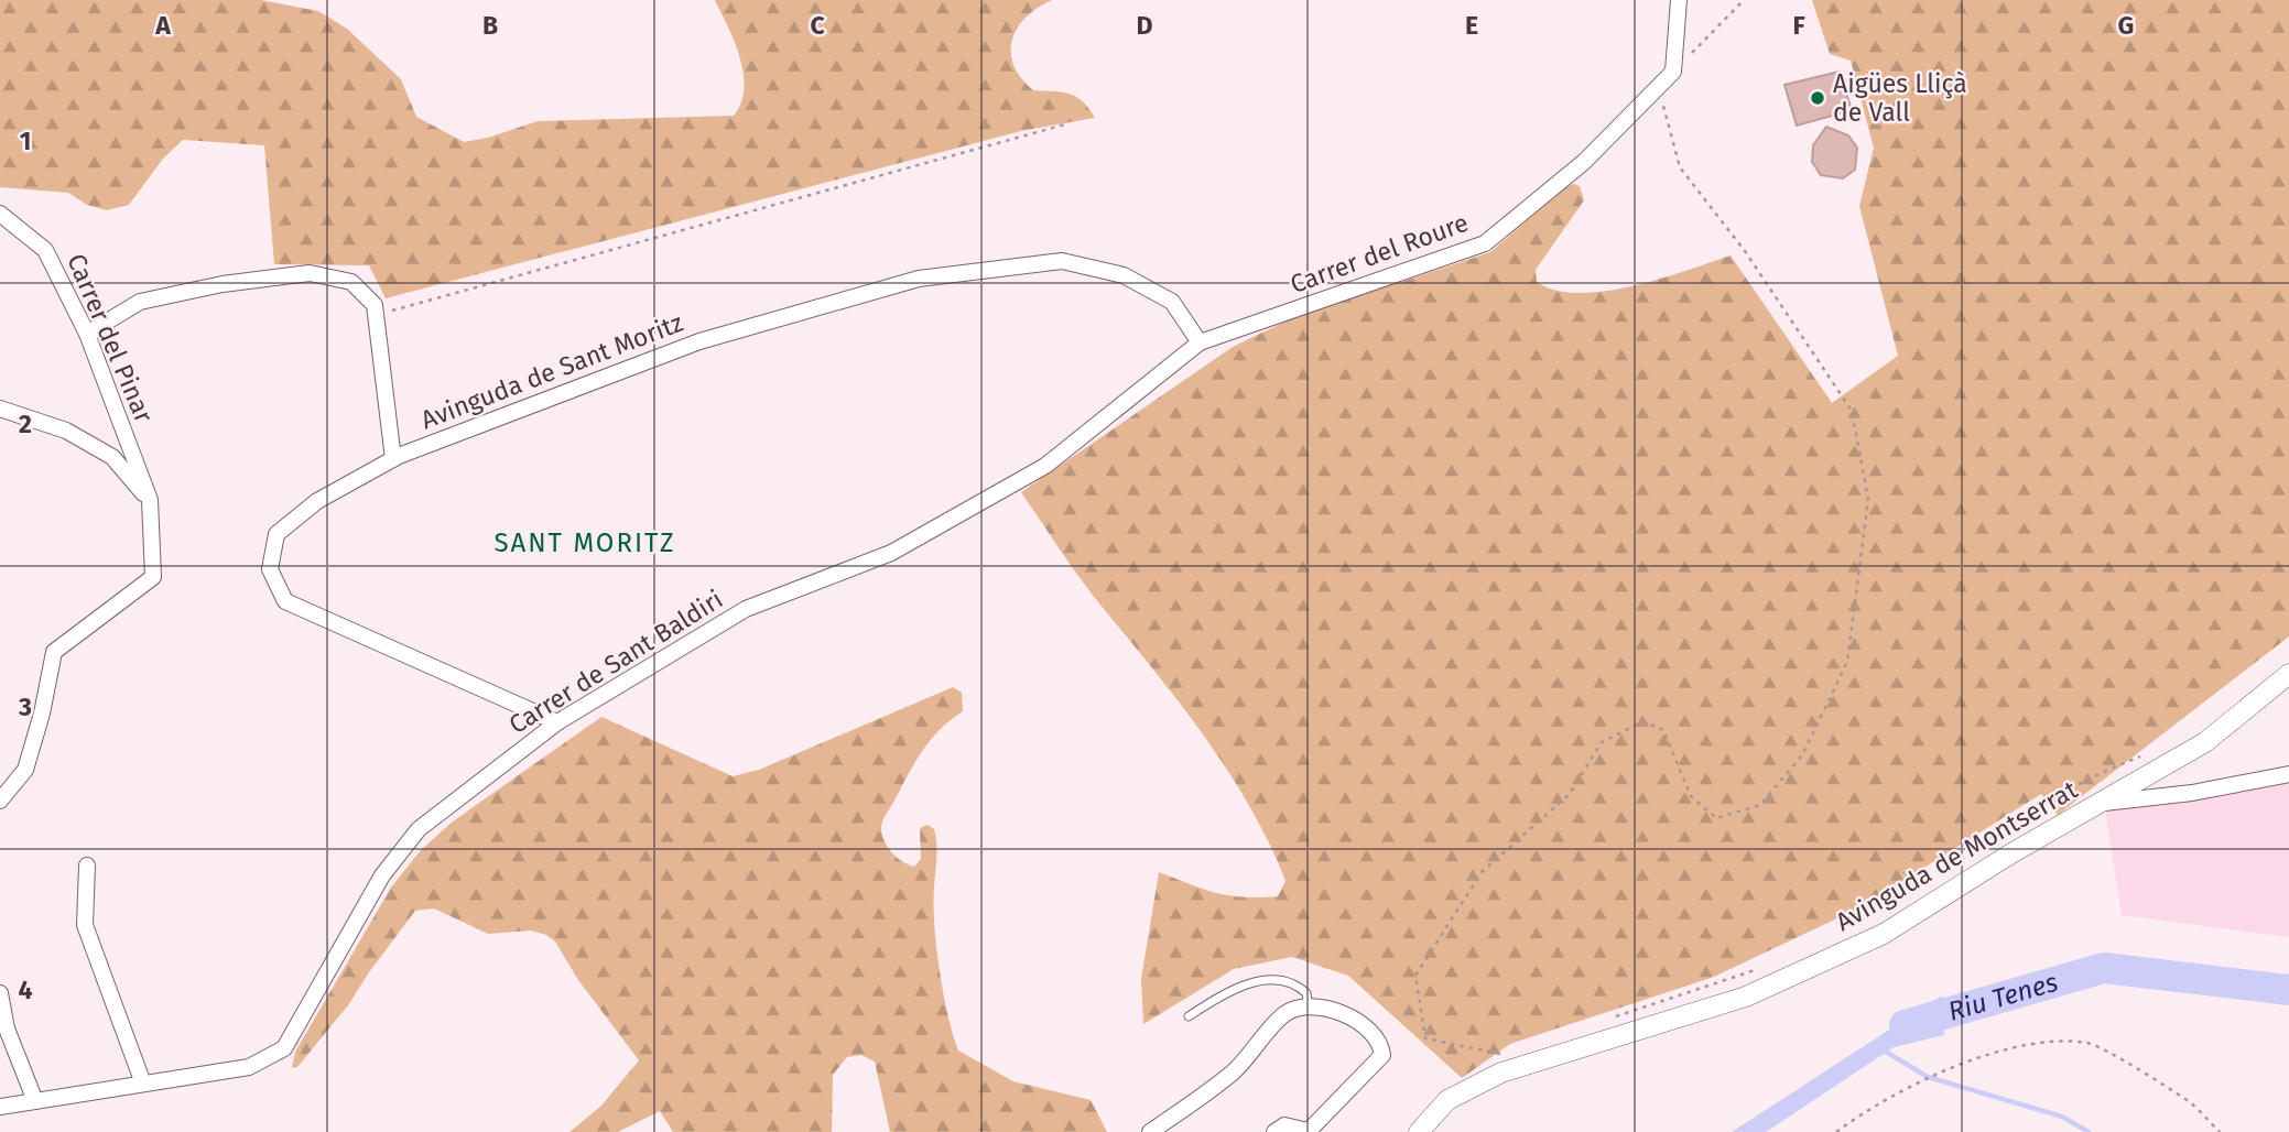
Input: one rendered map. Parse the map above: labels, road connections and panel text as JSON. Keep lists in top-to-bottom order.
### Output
{
  "streets": {
    "street": [
      "Carrer del Roure",
      "Carrer del Pinar",
      "Avinguda de Sant Moritz",
      "Carrer de Sant Baldiri",
      "Avinguda de Montserrat"
    ]
  },
  "crossings": [
    ["Carrer del Roure", "Avinguda de Sant Moritz"],
    ["Carrer del Roure", "Carrer de Sant Baldiri"],
    ["Avinguda de Sant Moritz", "Carrer de Sant Baldiri"]
  ],
  "districts": ["SANT MORITZ"],
  "water": ["Riu Tenes"],
  "places": ["Aigües Lliçà de Vall"],
  "grid": {
    "columns": [
      "A",
      "B",
      "C",
      "D",
      "E",
      "F",
      "G"
    ],
    "rows": [
      "1",
      "2",
      "3",
      "4"
    ]
  }
}
